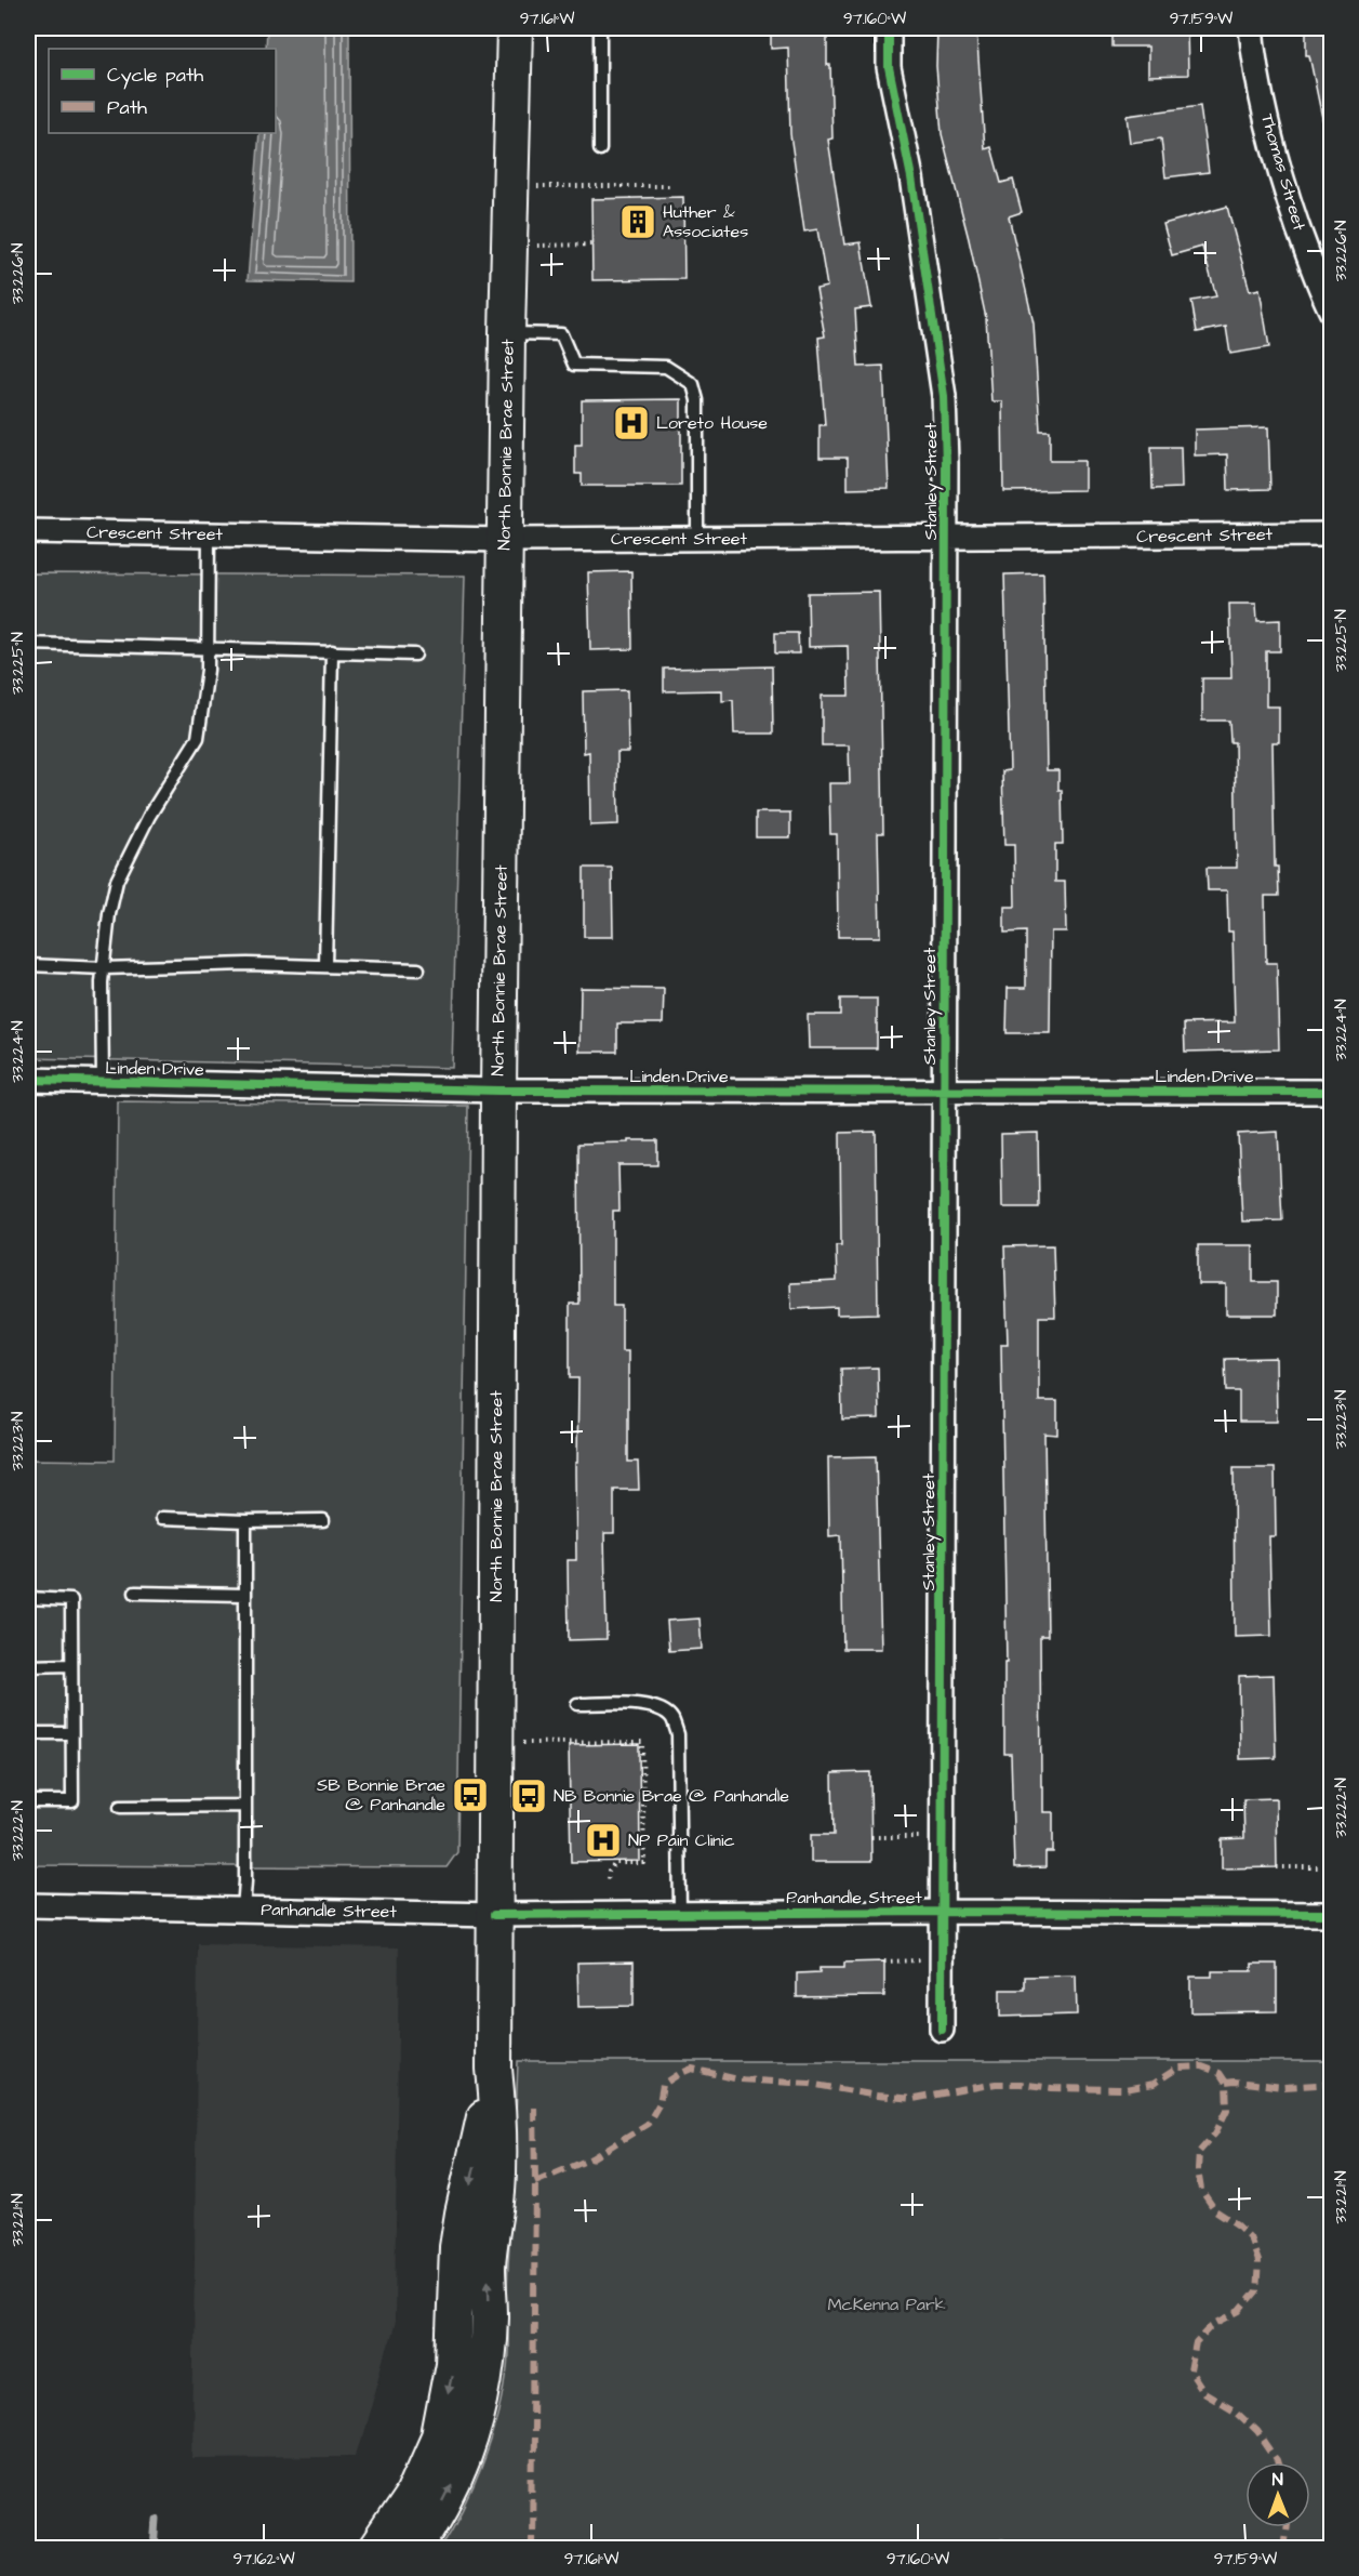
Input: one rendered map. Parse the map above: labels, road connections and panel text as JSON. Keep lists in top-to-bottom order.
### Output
{
  "streets": {
    "main road": ["North Bonnie Brae Street"],
    "street": [
      "Thomas Street",
      "Stanley Street",
      "Crescent Street",
      "Linden Drive",
      "Panhandle Street"
    ]
  },
  "crossings": [
    ["North Bonnie Brae Street", "Crescent Street"],
    ["North Bonnie Brae Street", "Linden Drive"],
    ["North Bonnie Brae Street", "Panhandle Street"],
    ["Stanley Street", "Crescent Street"],
    ["Stanley Street", "Linden Drive"],
    ["Stanley Street", "Panhandle Street"]
  ],
  "parks": ["McKenna Park"],
  "places": {
    "building": ["Huther & Associates"],
    "hospital": ["Loreto House", "NP Pain Clinic"],
    "bus stop": ["SB Bonnie Brae @ Panhandle", "NB Bonnie Brae @ Panhandle"]
  },
  "legend": ["Cycle path", "Path"],
  "north": "top",
  "coordinates": [
    "97.161°W",
    "97.160°W",
    "97.159°W",
    "33.226°N",
    "33.225°N",
    "33.224°N",
    "33.223°N",
    "33.222°N",
    "33.221°N",
    "97.162°W"
  ]
}
